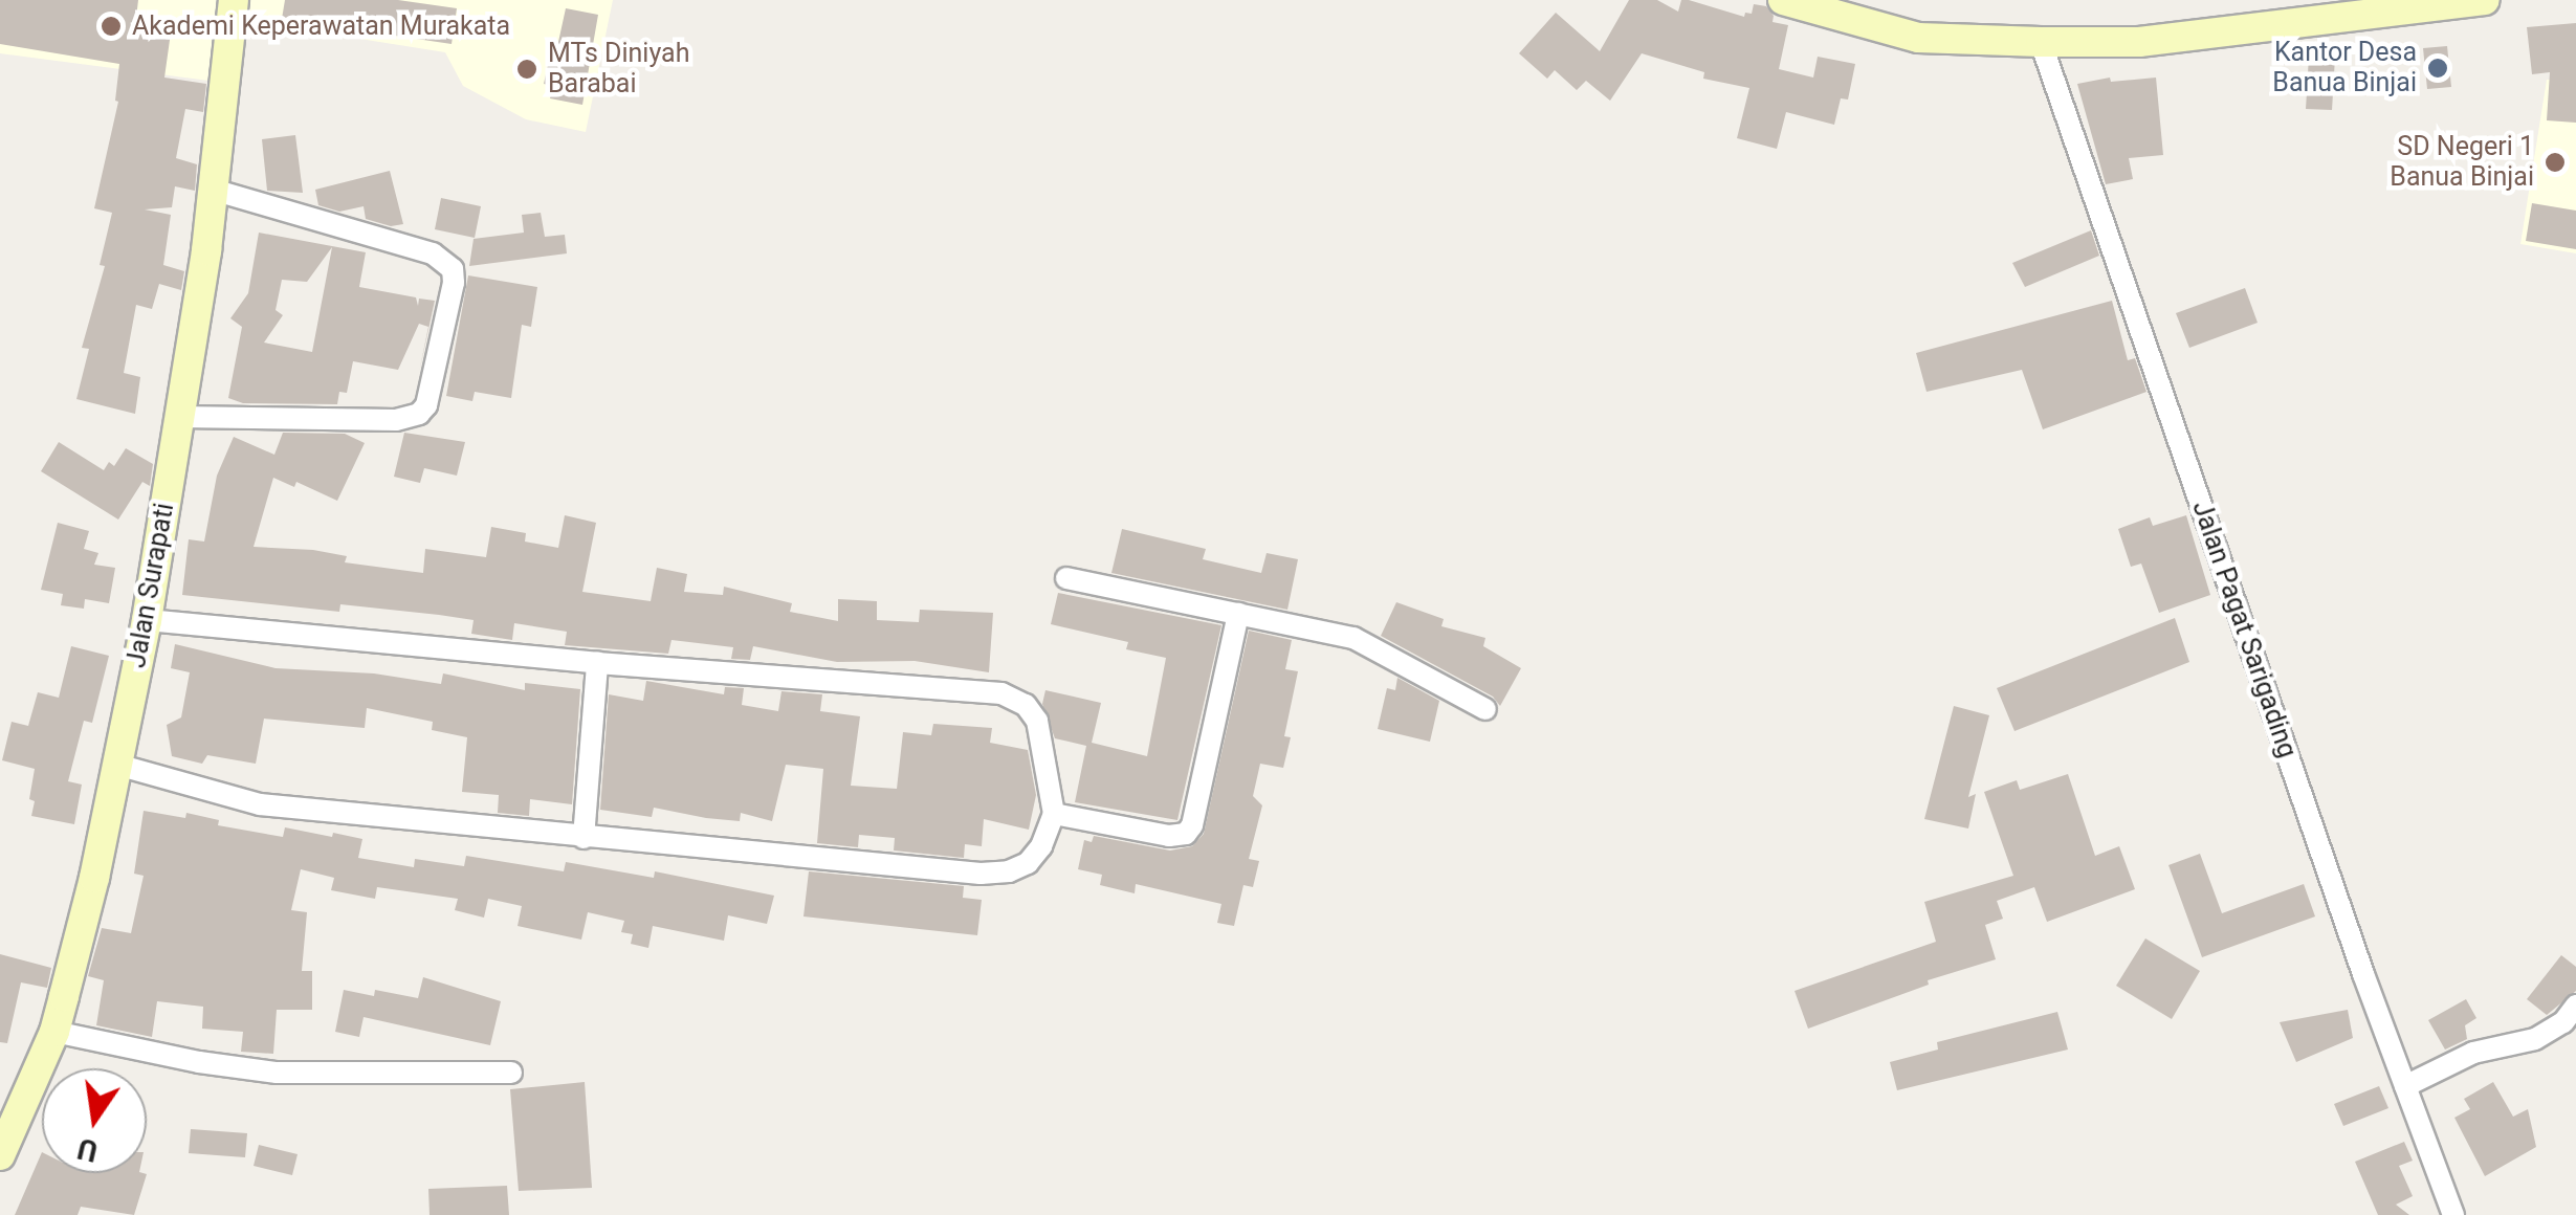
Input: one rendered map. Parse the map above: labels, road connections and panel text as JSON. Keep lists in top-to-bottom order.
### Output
{
  "streets": {
    "street": ["Jalan Surapati", "Jalan Pagat Sarigading"]
  },
  "places": [
    "Akademi Keperawatan Murakata",
    "Kantor Desa Banua Binjai",
    "MTs Diniyah Barabai",
    "SD Negeri 1 Banua Binjai"
  ],
  "north": "bottom"
}
